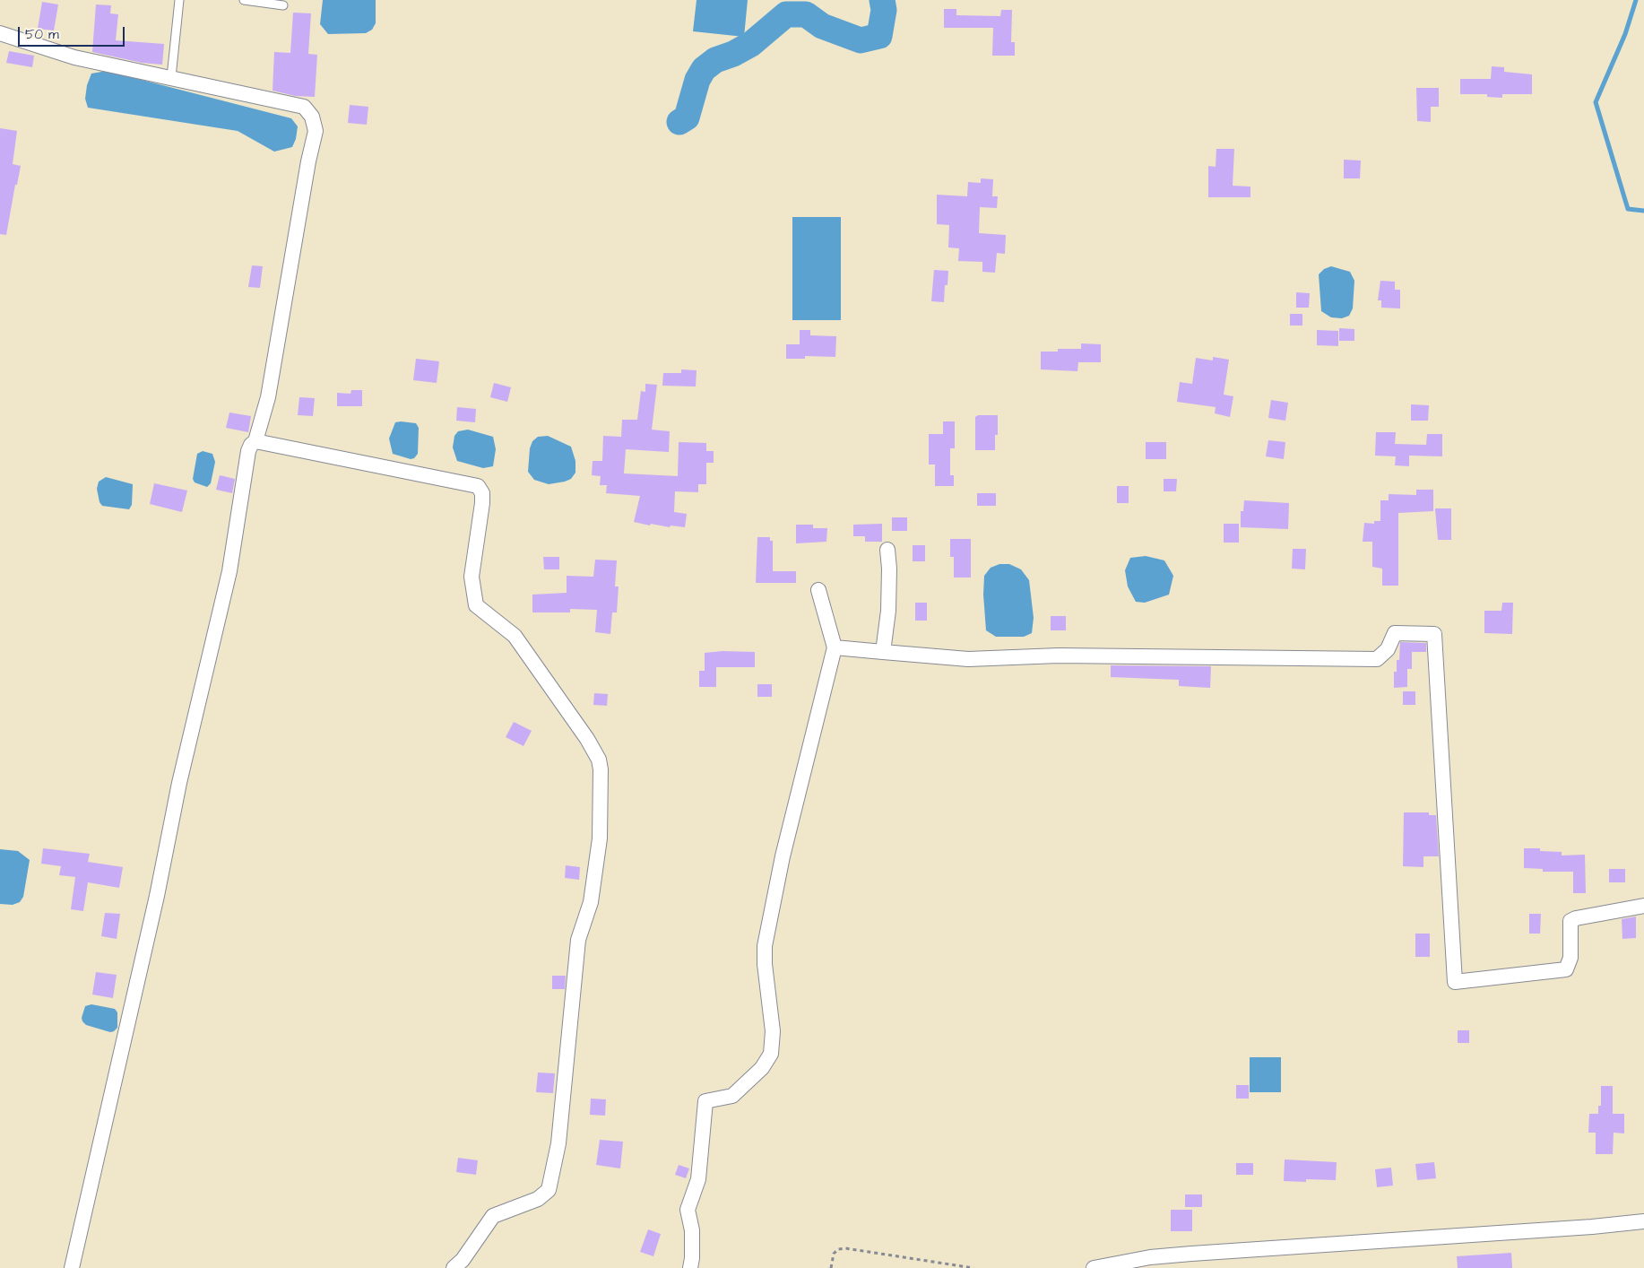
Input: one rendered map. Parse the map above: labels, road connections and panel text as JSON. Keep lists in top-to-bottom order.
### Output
{
  "scale_bar": "50 m"
}
